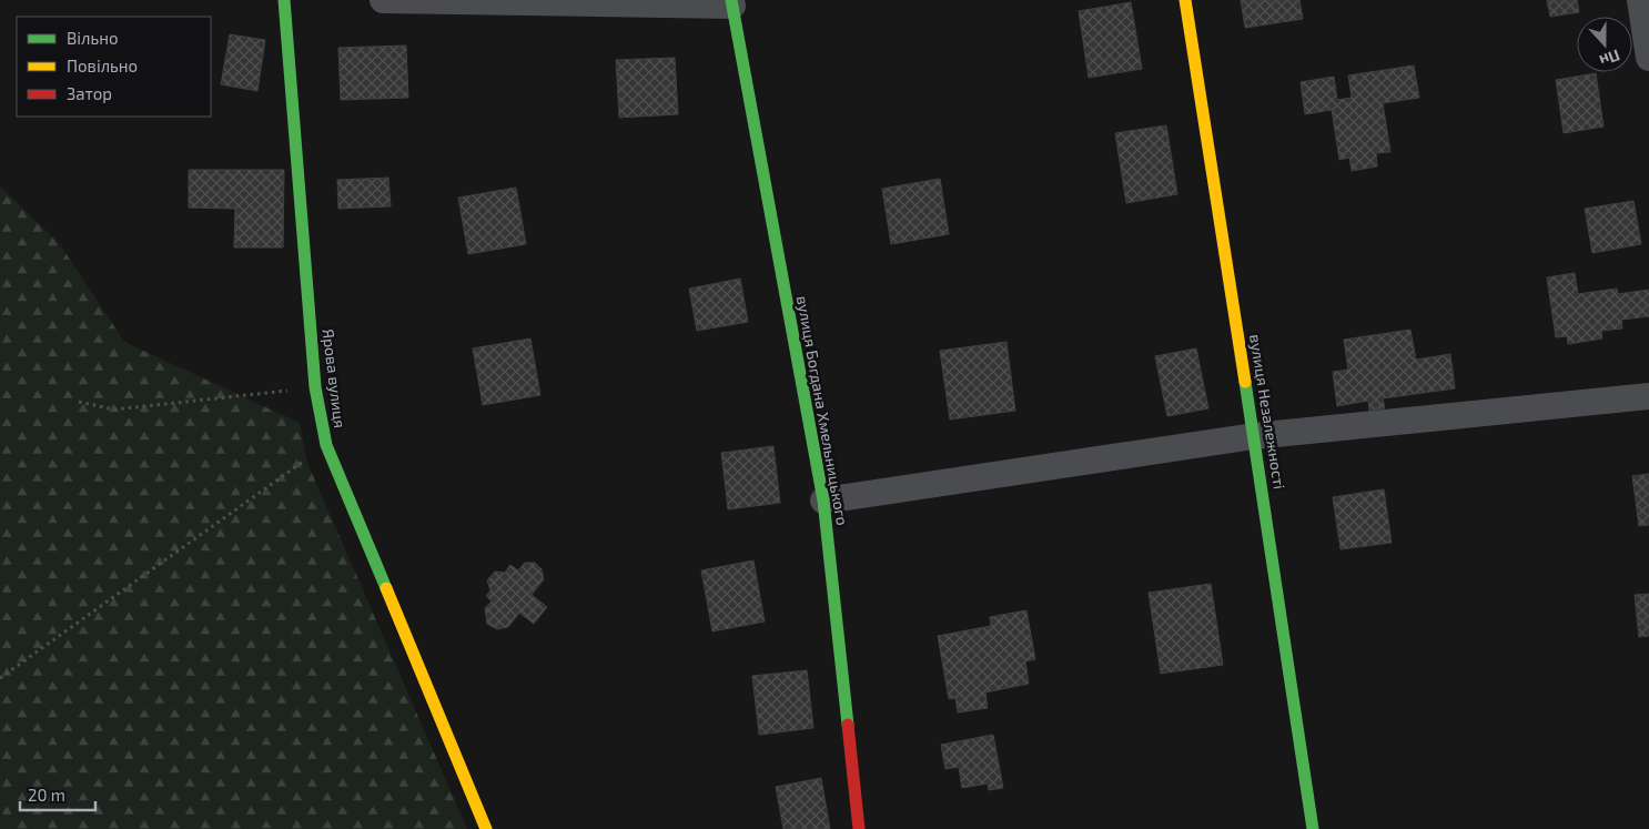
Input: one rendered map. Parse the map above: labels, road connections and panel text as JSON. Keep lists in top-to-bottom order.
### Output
{
  "streets": {
    "street": ["Ярова вулиця", "вулиця Богдана Хмельницького", "вулиця Незалежності"]
  },
  "legend": ["Вільно", "Повільно", "Затор"],
  "scale_bar": "20 m",
  "north": "bottom"
}
